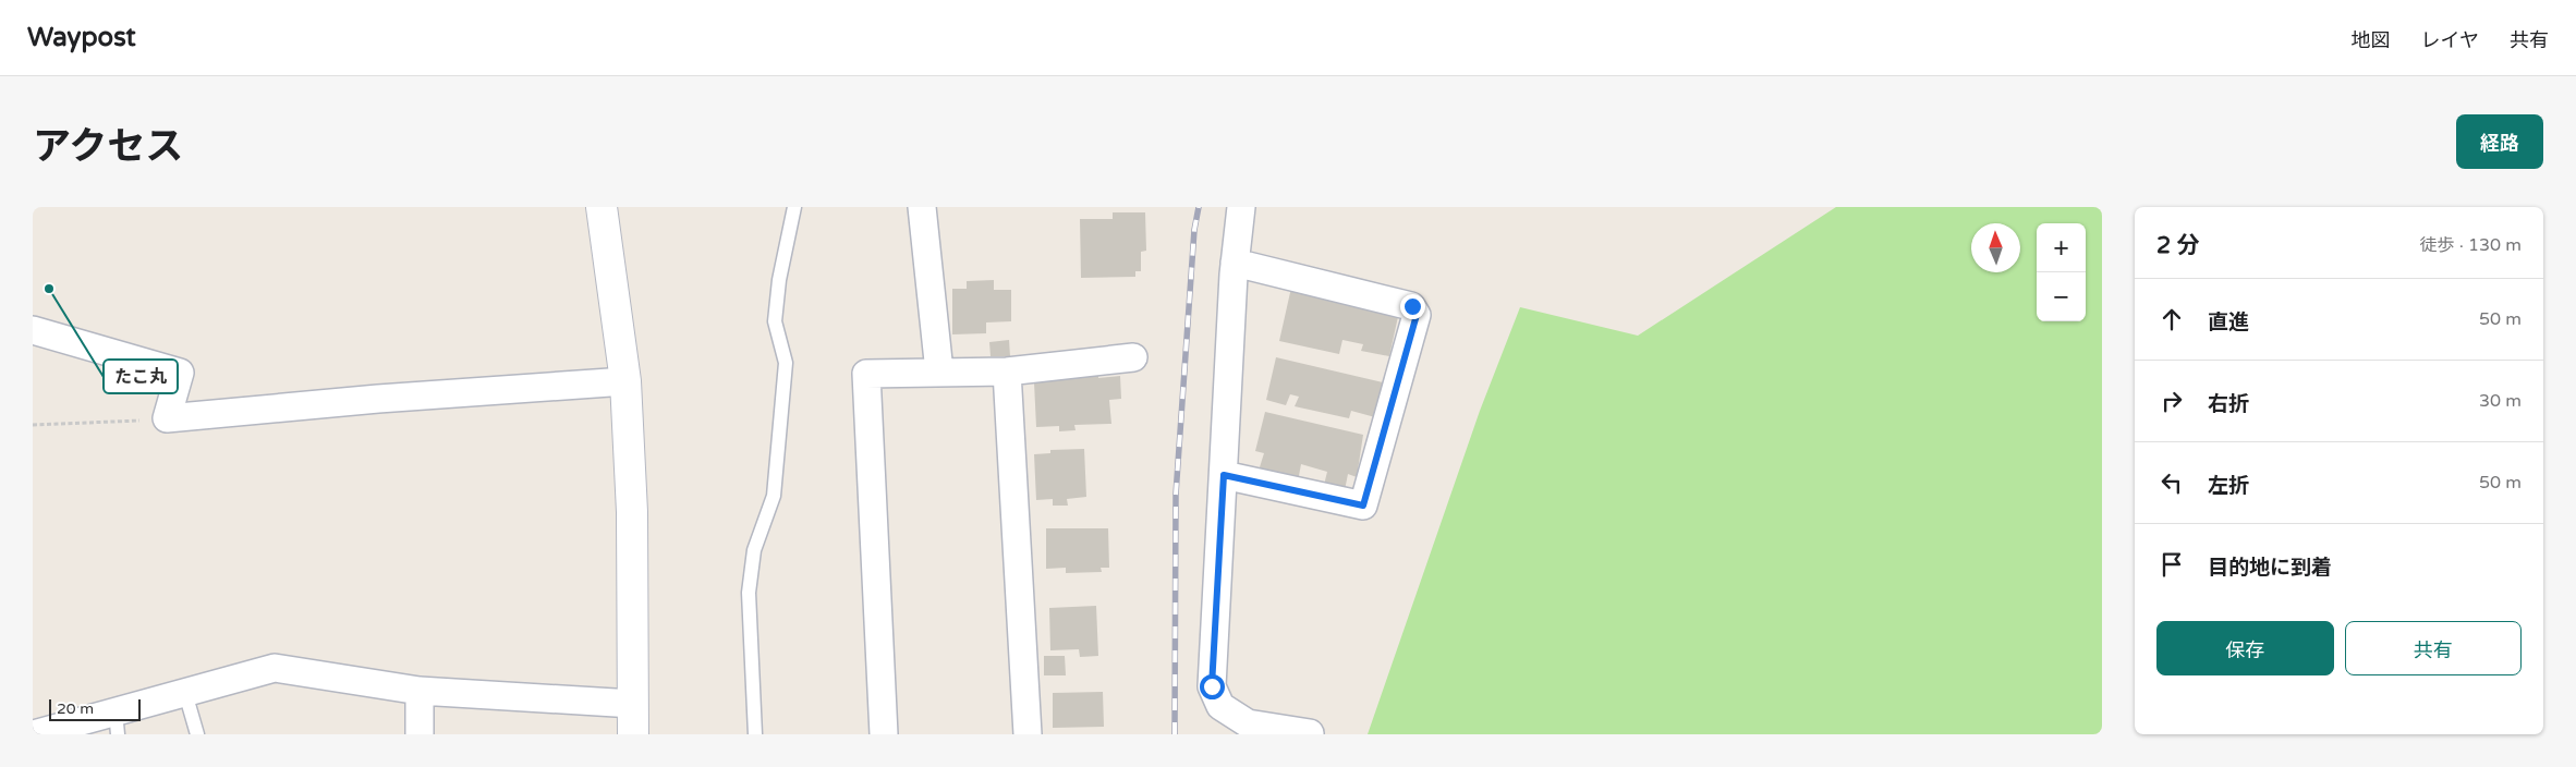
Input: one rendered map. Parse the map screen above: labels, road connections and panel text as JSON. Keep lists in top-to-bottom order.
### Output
{
  "places": ["たこ丸"],
  "scale_bar": "20 m",
  "north": "top",
  "page": {
    "header": "Waypost",
    "nav": ["地図", "レイヤ", "共有"],
    "title": "アクセス",
    "buttons": [
      "経路",
      ["保存", "共有"]
    ],
    "heading": ["2 分", "徒歩 · 130 m"],
    "map_buttons": ["+", "−"],
    "list": [
      ["直進", "50 m"],
      ["右折", "30 m"],
      ["左折", "50 m"],
      "目的地に到着"
    ],
    "scale": "20 m"
  }
}
